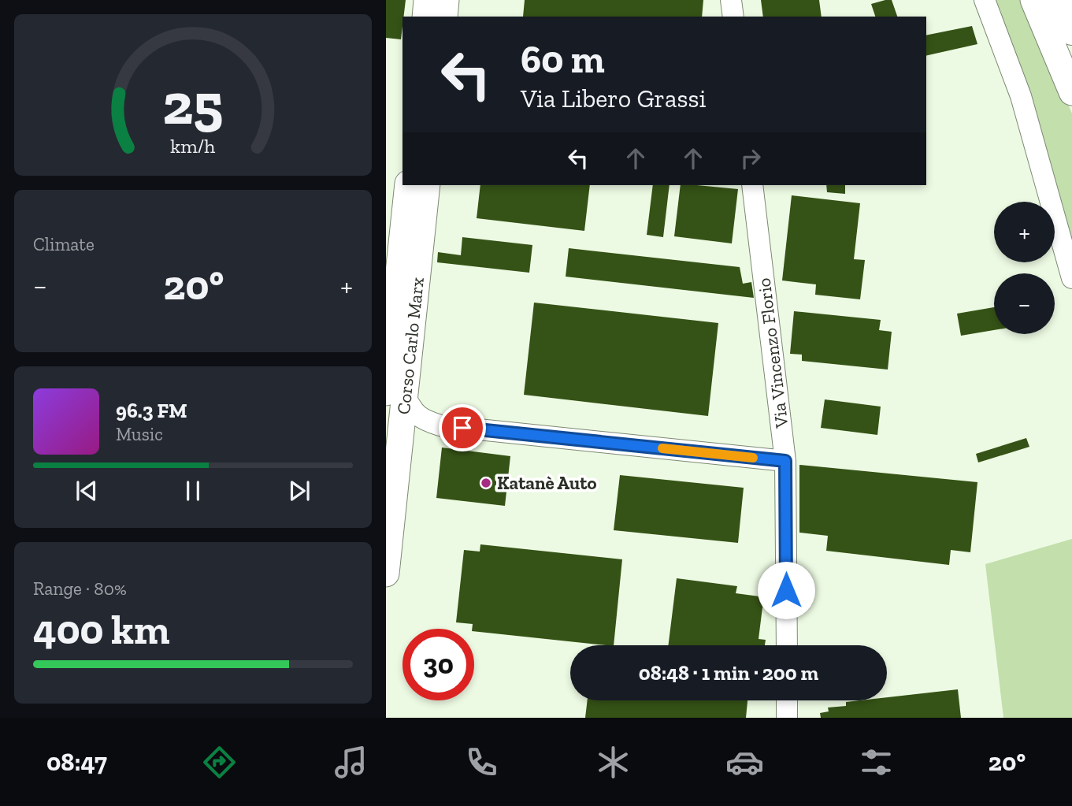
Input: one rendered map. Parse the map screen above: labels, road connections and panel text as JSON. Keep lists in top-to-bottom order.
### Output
{
  "streets": {
    "main road": ["Corso Carlo Marx"],
    "street": ["Via Vincenzo Florio"]
  },
  "places": ["Katanè Auto"],
  "page": {
    "turn": ["60 m", "Via Libero Grassi"],
    "tile": [
      "Climate",
      ["Range · 80%", "400 km"]
    ],
    "map_buttons": ["+", "−"],
    "heat": ["−", "20°", "+"],
    "song": ["96.3 FM", "Music"],
    "limit": "30",
    "trip": "08:48 · 1 min · 200 m",
    "tabs": ["08:47", "20°"],
    "gauge": ["25", "km/h"]
  }
}
